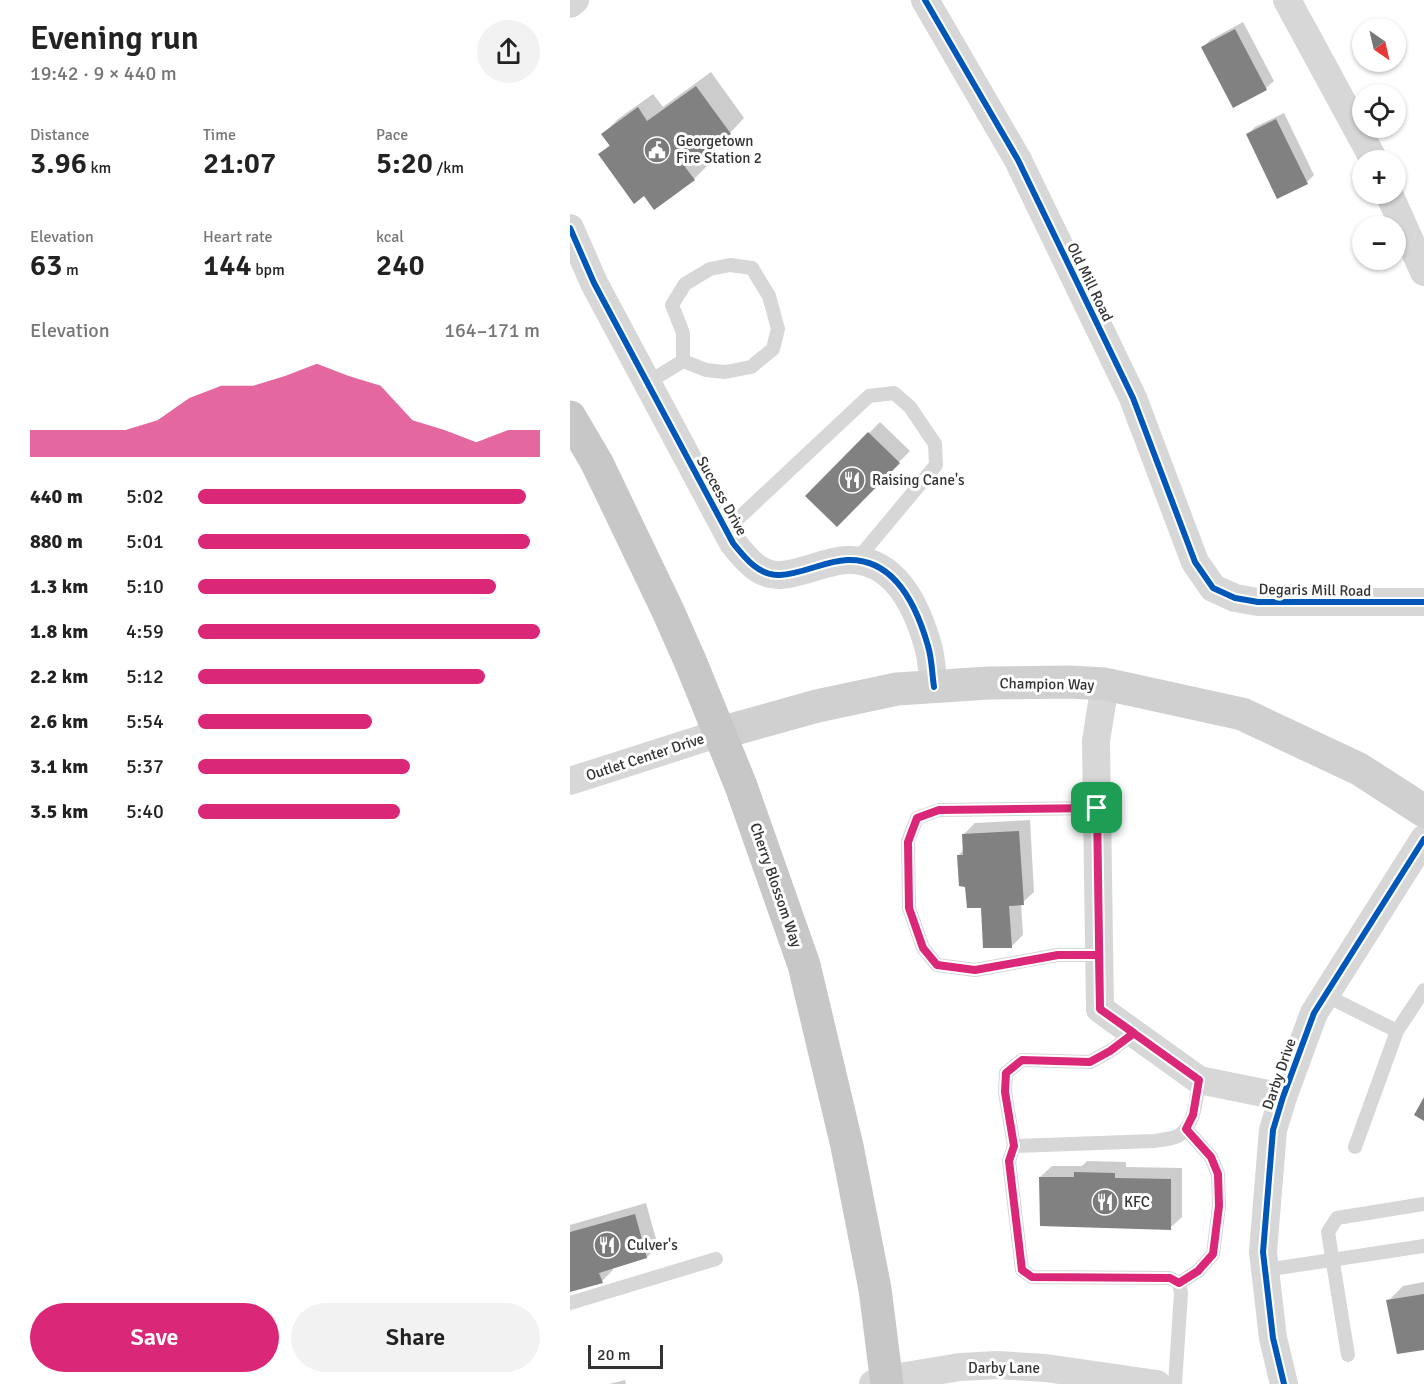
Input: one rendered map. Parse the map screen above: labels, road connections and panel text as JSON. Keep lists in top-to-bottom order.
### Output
{
  "streets": {
    "highway": ["Cherry Blossom Way"],
    "main road": ["Champion Way"],
    "street": [
      "Old Mill Road",
      "Success Drive",
      "Degaris Mill Road",
      "Outlet Center Drive",
      "Darby Drive",
      "Darby Lane"
    ]
  },
  "crossings": [
    ["Old Mill Road", "Degaris Mill Road"],
    ["Success Drive", "Champion Way"],
    ["Champion Way", "Outlet Center Drive"],
    ["Champion Way", "Cherry Blossom Way"],
    ["Outlet Center Drive", "Cherry Blossom Way"],
    ["Cherry Blossom Way", "Darby Lane"]
  ],
  "places": {
    "public building": ["Georgetown Fire Station 2"],
    "restaurant": ["Raising Cane's", "KFC", "Culver's"]
  },
  "scale_bar": "20 m",
  "north": "bottom right",
  "page": {
    "heading": ["Evening run", "19:42 · 9 × 440 m"],
    "map_buttons": ["+", "−"],
    "stats": [
      ["Distance", "3.96 km"],
      ["Time", "21:07"],
      ["Pace", "5:20 /km"],
      ["Elevation", "63 m"],
      ["Heart rate", "144 bpm"],
      ["kcal", "240"]
    ],
    "chart": ["Elevation", "164–171 m"],
    "list": [
      {
        "name": "440 m",
        "note": "5:02"
      },
      {
        "name": "880 m",
        "note": "5:01"
      },
      {
        "name": "1.3 km",
        "note": "5:10"
      },
      {
        "name": "1.8 km",
        "note": "4:59"
      },
      {
        "name": "2.2 km",
        "note": "5:12"
      },
      {
        "name": "2.6 km",
        "note": "5:54"
      },
      {
        "name": "3.1 km",
        "note": "5:37"
      },
      {
        "name": "3.5 km",
        "note": "5:40"
      }
    ],
    "buttons": ["Save", "Share"],
    "scale": "20 m"
  }
}
